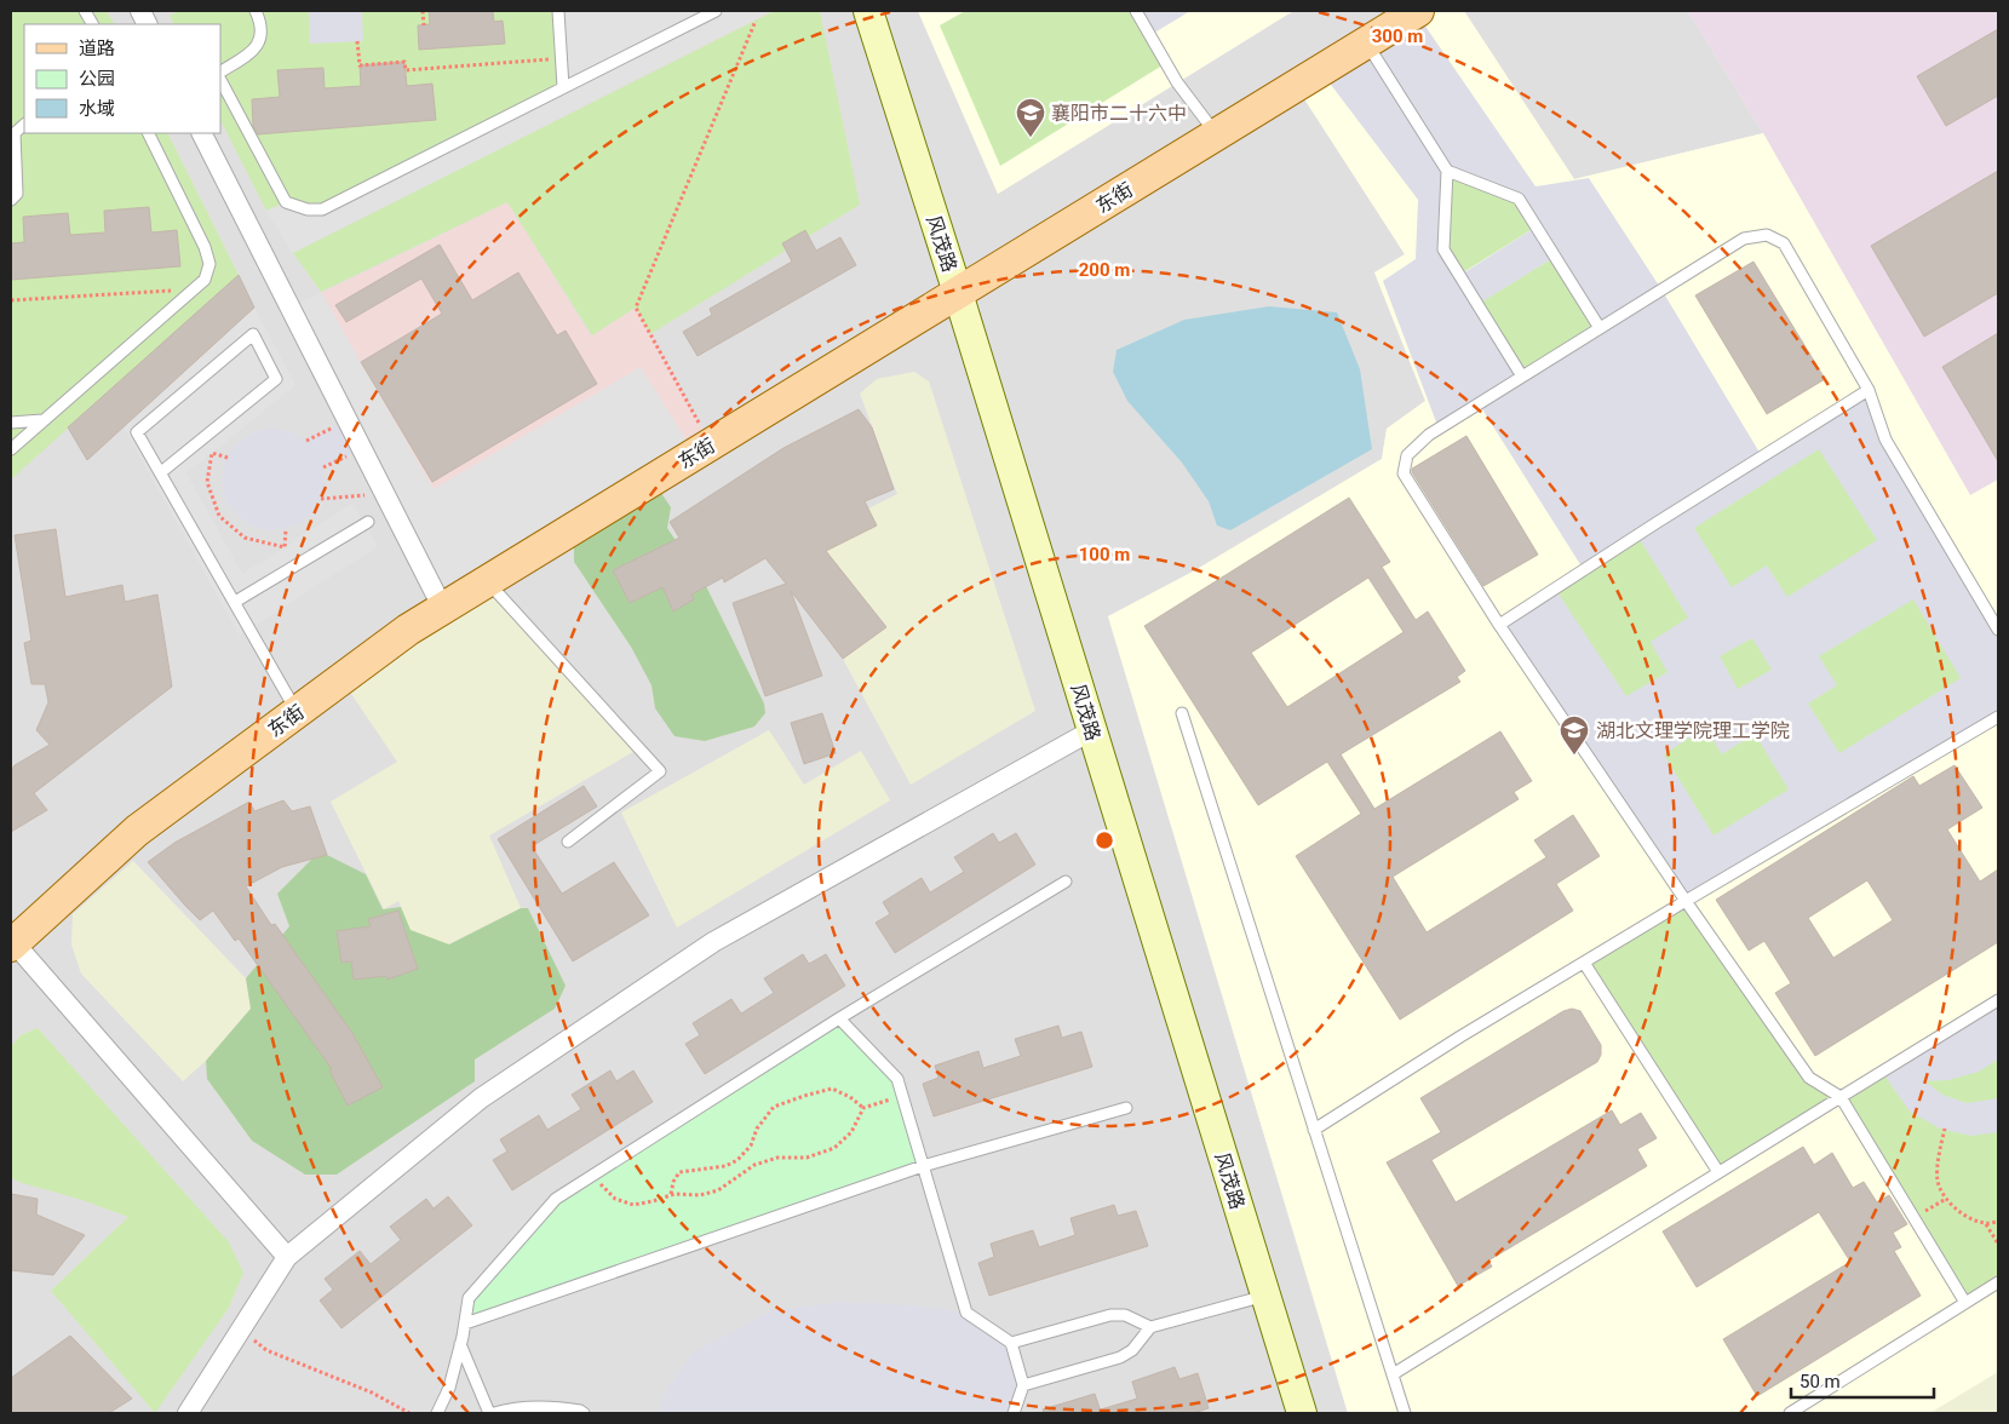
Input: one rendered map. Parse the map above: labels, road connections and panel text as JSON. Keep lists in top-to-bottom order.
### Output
{
  "streets": {
    "main road": ["东街"],
    "street": ["风茂路"]
  },
  "crossings": [
    ["东街", "风茂路"]
  ],
  "places": {
    "school or university": ["襄阳市二十六中", "湖北文理学院理工学院"]
  },
  "legend": ["道路", "公园", "水域"],
  "scale_bar": "50 m",
  "rings": ["300 m", "200 m", "100 m"]
}
